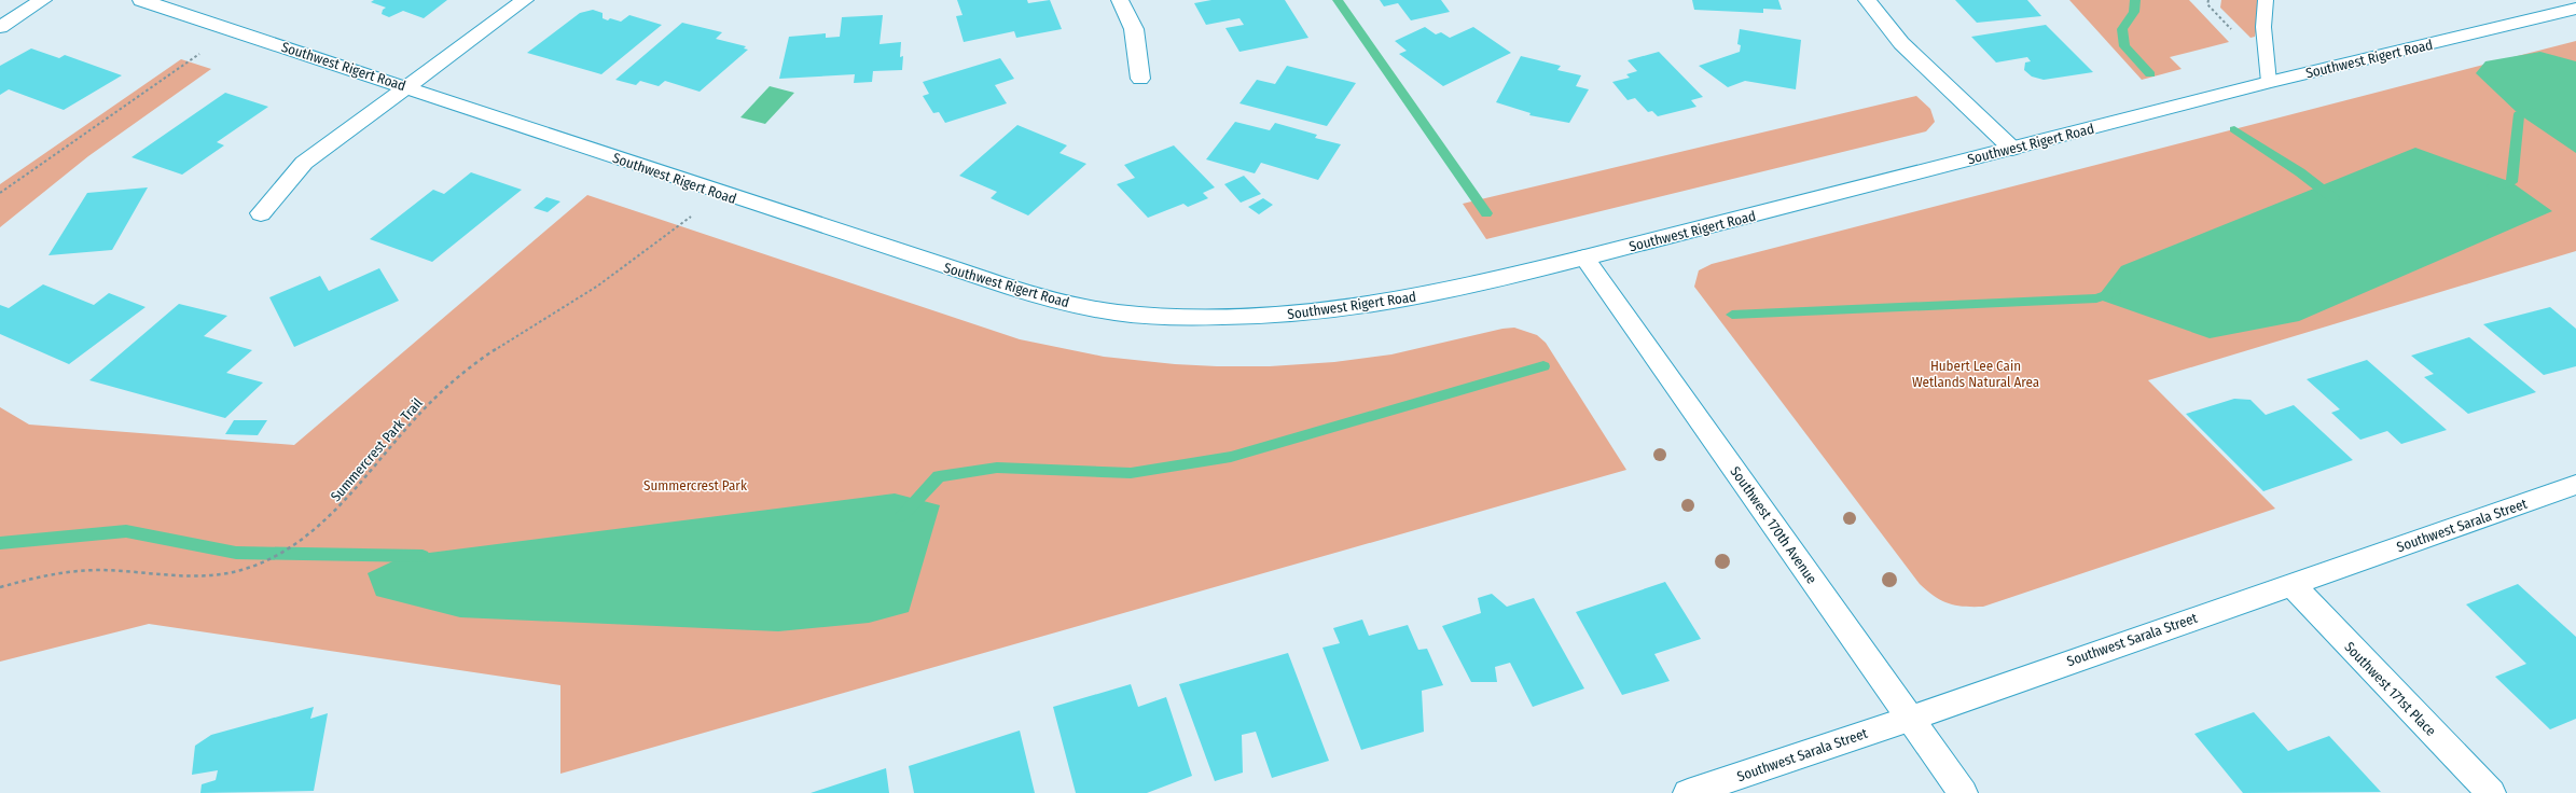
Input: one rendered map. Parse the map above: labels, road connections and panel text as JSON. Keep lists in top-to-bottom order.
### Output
{
  "streets": {
    "street": [
      "Southwest Rigert Road",
      "Southwest 170th Avenue",
      "Southwest Sarala Street",
      "Southwest 171st Place"
    ],
    "path": ["Summercrest Park Trail"]
  },
  "crossings": [
    ["Southwest Rigert Road", "Summercrest Park Trail"],
    ["Southwest Rigert Road", "Southwest 170th Avenue"],
    ["Southwest 170th Avenue", "Southwest Sarala Street"],
    ["Southwest Sarala Street", "Southwest 171st Place"]
  ],
  "parks": ["Hubert Lee Cain Wetlands Natural Area", "Summercrest Park"]
}
